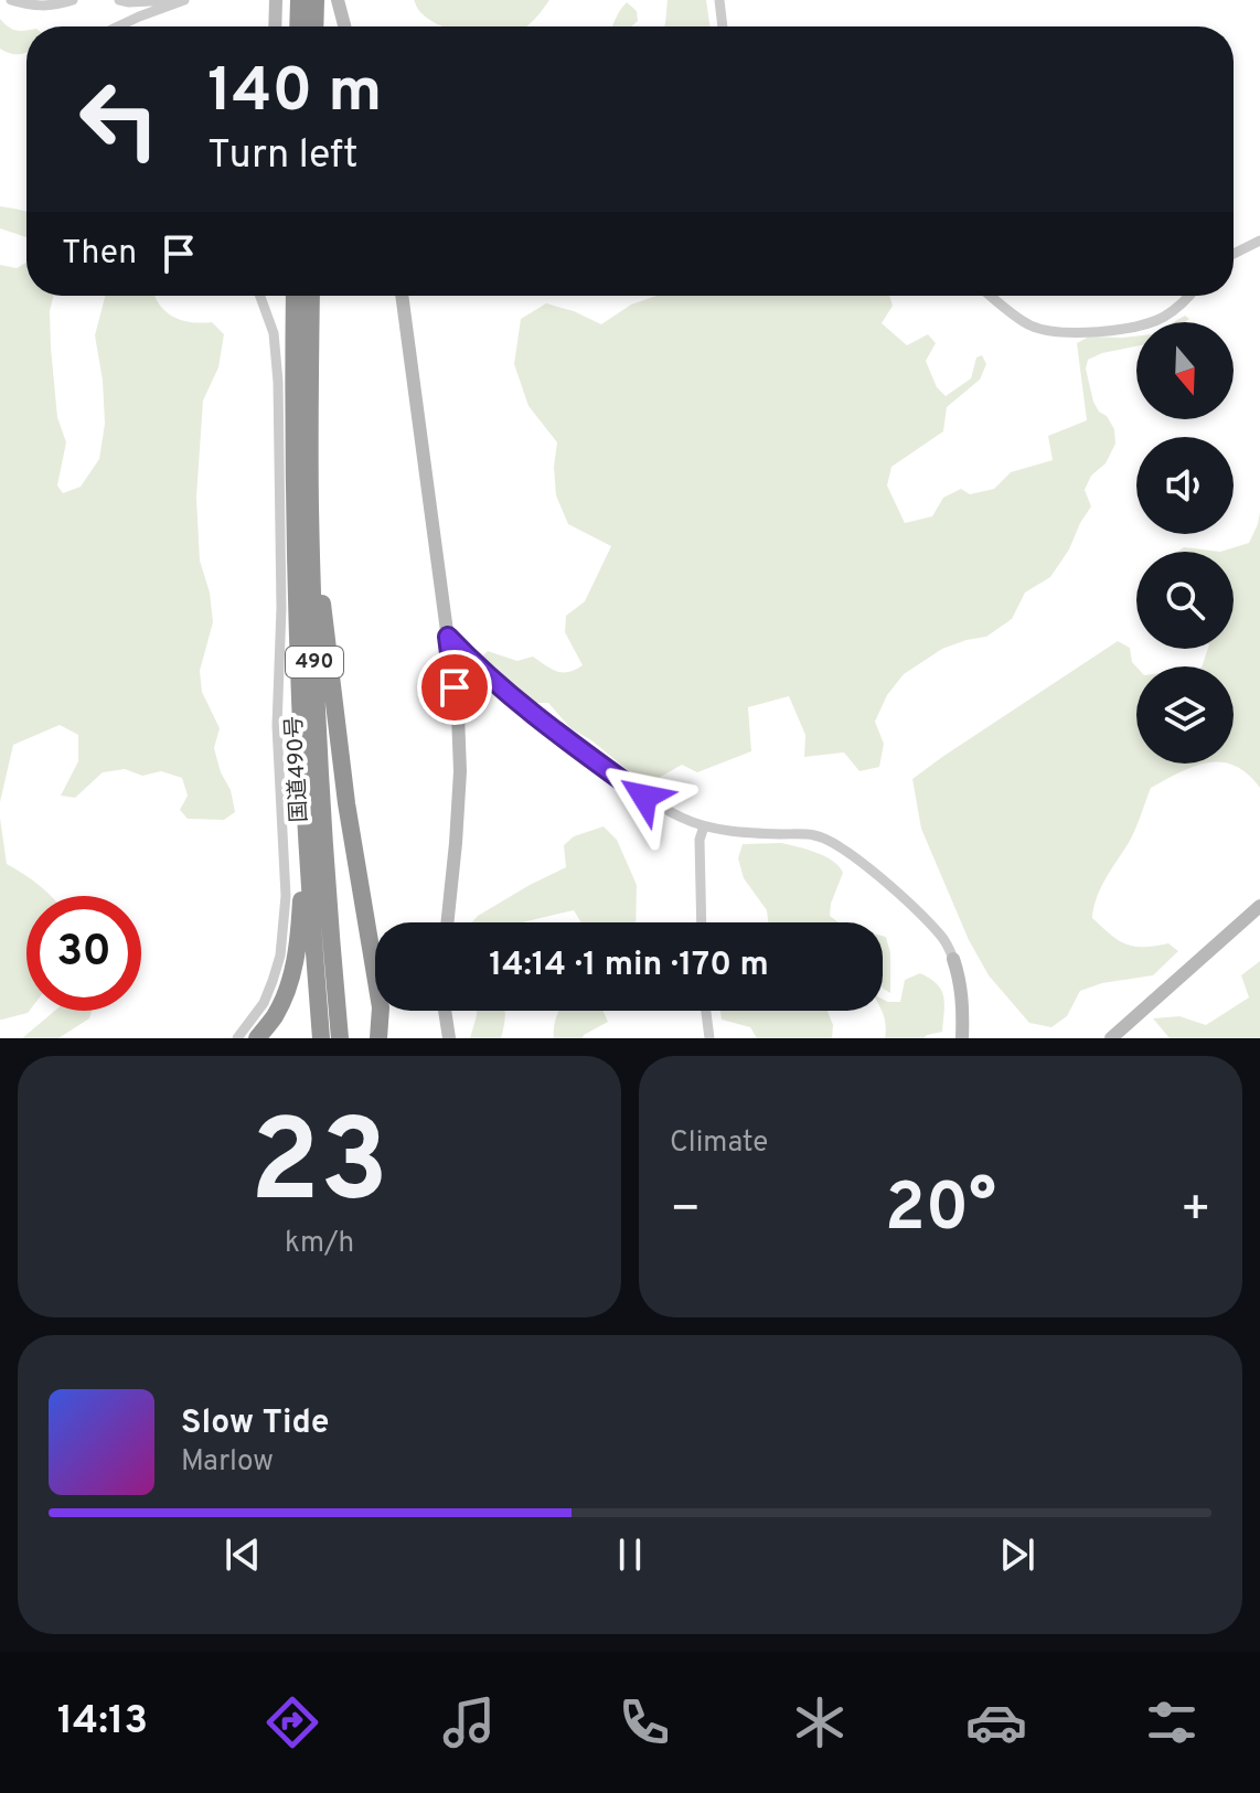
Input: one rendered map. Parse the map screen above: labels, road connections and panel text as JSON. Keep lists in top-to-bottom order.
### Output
{
  "streets": {
    "highway": ["490", "国道490号"]
  },
  "north": "bottom",
  "page": {
    "turn": ["140 m", "Turn left"],
    "then": "Then",
    "limit": "30",
    "trip": "14:14 · 1 min · 170 m",
    "tile": [
      ["23", "km/h"],
      "Climate"
    ],
    "heat": ["−", "20°", "+"],
    "song": ["Slow Tide", "Marlow"],
    "tabs": "14:13"
  }
}
